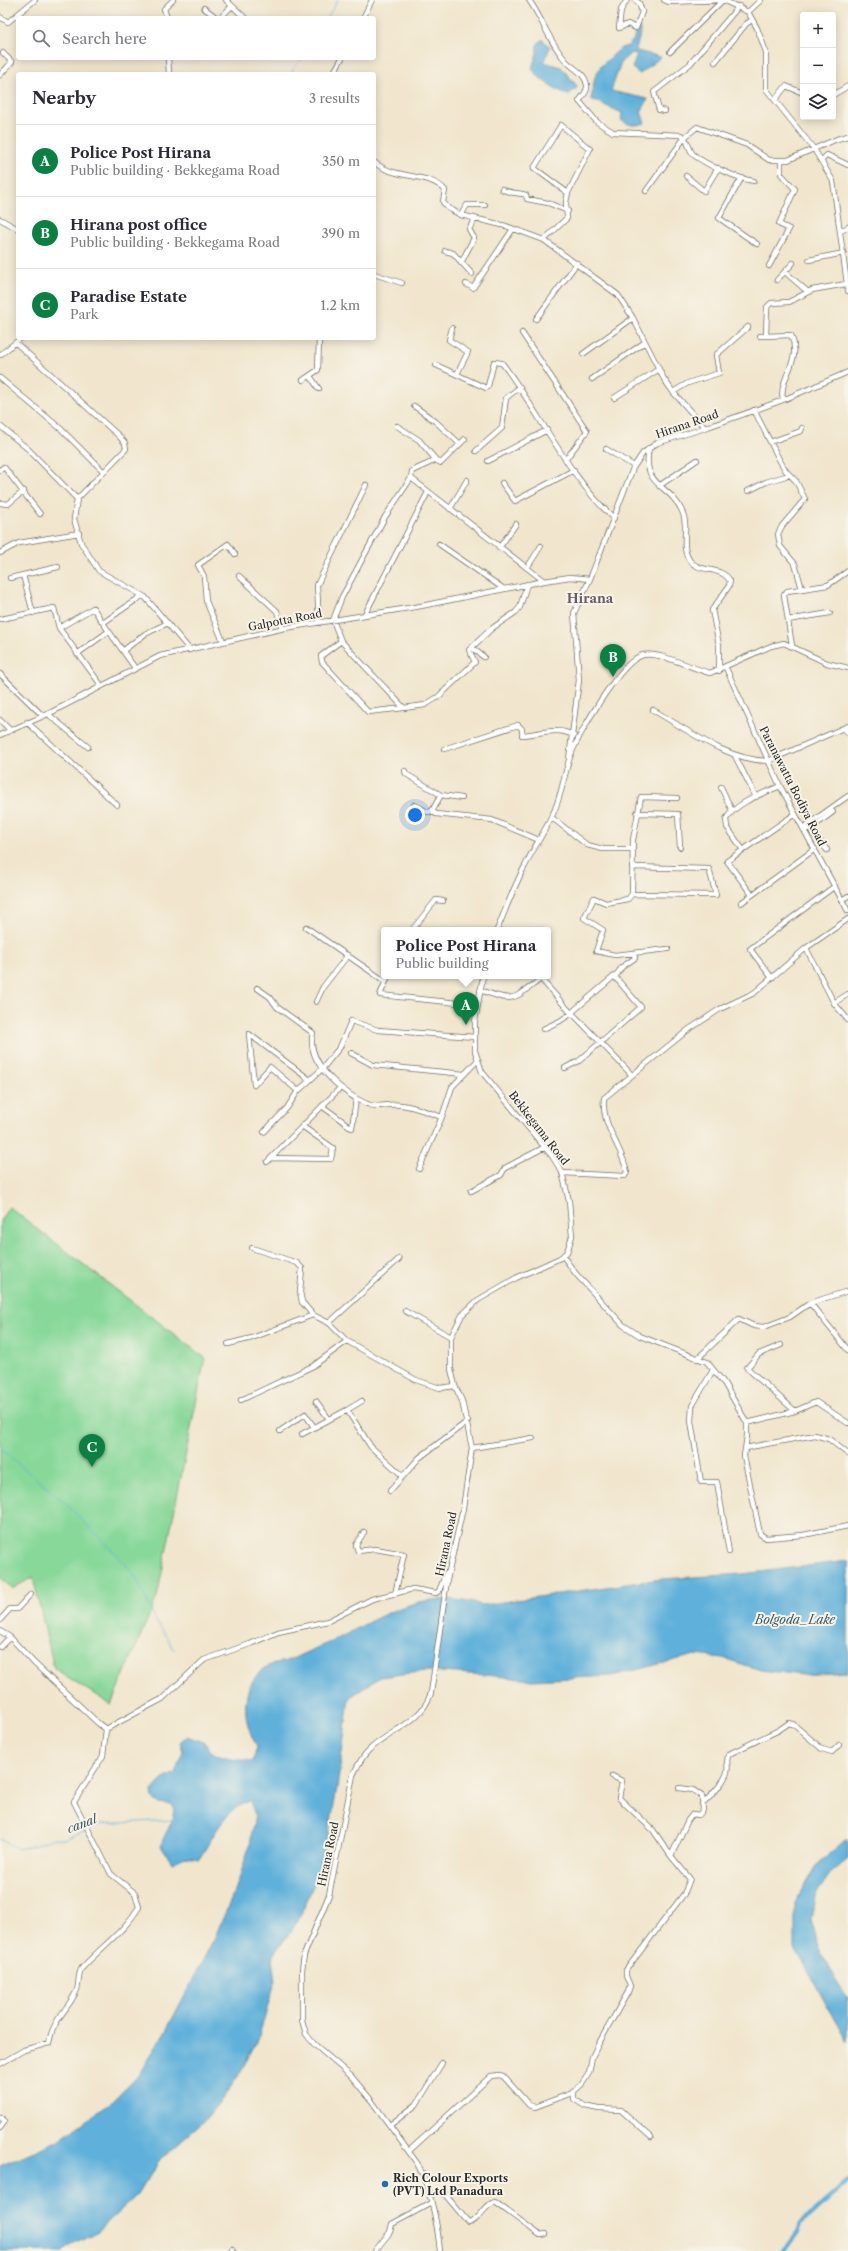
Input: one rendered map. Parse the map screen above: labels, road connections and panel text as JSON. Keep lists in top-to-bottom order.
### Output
{
  "streets": {
    "street": [
      "Hirana Road",
      "Galpotta Road",
      "Paranawatta Bodiya Road",
      "Bekkegama Road"
    ]
  },
  "districts": ["Hirana"],
  "water": ["Bolgoda_Lake", "canal"],
  "places": ["Rich Colour Exports (PVT) Ltd Panadura"],
  "page": {
    "map_buttons": ["+", "−"],
    "search": "Search here",
    "heading": ["Nearby", "3 results"],
    "list": [
      {
        "mark": "A",
        "name": "Police Post Hirana",
        "note": "Public building · Bekkegama Road",
        "value": "350 m"
      },
      {
        "mark": "B",
        "name": "Hirana post office",
        "note": "Public building · Bekkegama Road",
        "value": "390 m"
      },
      {
        "mark": "C",
        "name": "Paradise Estate",
        "note": "Park",
        "value": "1.2 km"
      }
    ],
    "pins": ["B", "A", "C"],
    "popup": ["Police Post Hirana", "Public building"]
  }
}
